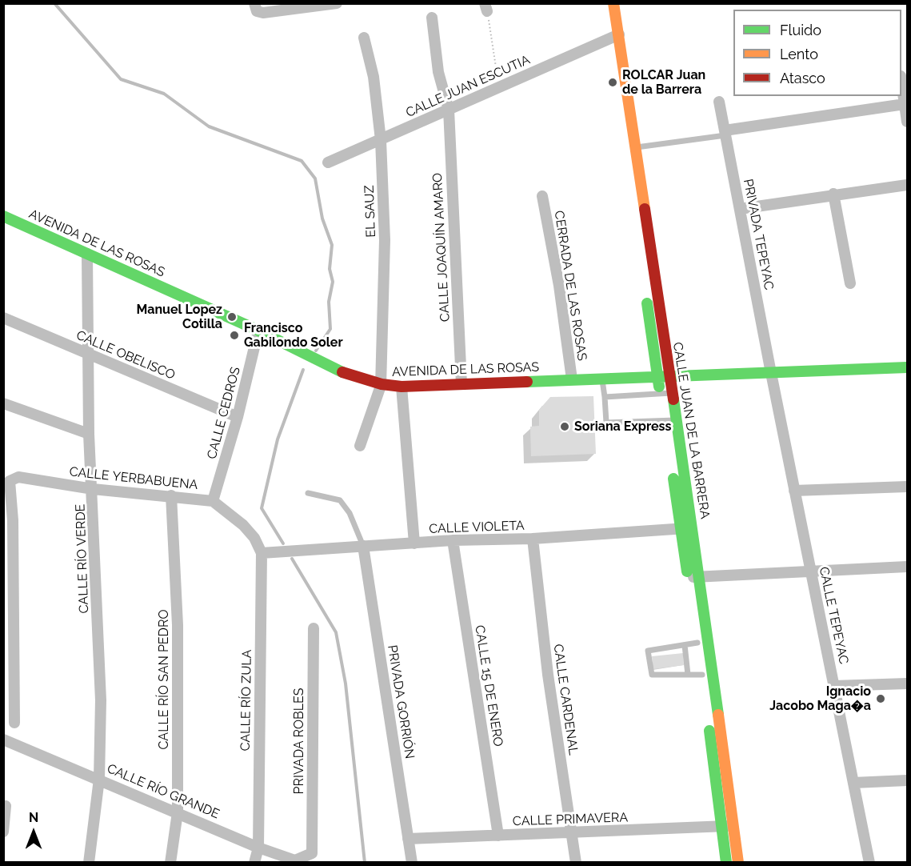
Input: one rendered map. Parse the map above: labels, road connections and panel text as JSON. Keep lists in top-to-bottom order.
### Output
{
  "streets": {
    "main road": ["AVENIDA DE LAS ROSAS", "CALLE JUAN DE LA BARRERA"],
    "street": [
      "CALLE JUAN ESCUTIA",
      "EL SAUZ",
      "PRIVADA TEPEYAC",
      "CALLE JOAQUÍN AMARO",
      "CERRADA DE LAS ROSAS",
      "CALLE OBELISCO",
      "CALLE CEDROS",
      "CALLE YERBABUENA",
      "CALLE VIOLETA",
      "CALLE RÍO VERDE",
      "CALLE TEPEYAC",
      "CALLE RÍO SAN PEDRO",
      "CALLE 15 DE ENERO",
      "CALLE CARDENAL",
      "CALLE RÍO ZULA",
      "PRIVADA GORRIÓN",
      "PRIVADA ROBLES",
      "CALLE RÍO GRANDE",
      "CALLE PRIMAVERA"
    ]
  },
  "crossings": [
    ["CALLE JUAN ESCUTIA", "EL SAUZ"],
    ["CALLE JUAN ESCUTIA", "CALLE JOAQUÍN AMARO"],
    ["CALLE JUAN ESCUTIA", "CALLE JUAN DE LA BARRERA"],
    ["EL SAUZ", "AVENIDA DE LAS ROSAS"],
    ["PRIVADA TEPEYAC", "AVENIDA DE LAS ROSAS"],
    ["PRIVADA TEPEYAC", "CALLE TEPEYAC"],
    ["AVENIDA DE LAS ROSAS", "CALLE JOAQUÍN AMARO"],
    ["AVENIDA DE LAS ROSAS", "CERRADA DE LAS ROSAS"],
    ["AVENIDA DE LAS ROSAS", "CALLE CEDROS"],
    ["AVENIDA DE LAS ROSAS", "CALLE JUAN DE LA BARRERA"],
    ["AVENIDA DE LAS ROSAS", "CALLE RÍO VERDE"],
    ["AVENIDA DE LAS ROSAS", "CALLE TEPEYAC"],
    ["CALLE OBELISCO", "CALLE CEDROS"],
    ["CALLE OBELISCO", "CALLE RÍO VERDE"],
    ["CALLE CEDROS", "CALLE YERBABUENA"],
    ["CALLE JUAN DE LA BARRERA", "CALLE VIOLETA"],
    ["CALLE JUAN DE LA BARRERA", "CALLE PRIMAVERA"],
    ["CALLE YERBABUENA", "CALLE VIOLETA"],
    ["CALLE YERBABUENA", "CALLE RÍO VERDE"],
    ["CALLE YERBABUENA", "CALLE RÍO SAN PEDRO"],
    ["CALLE YERBABUENA", "CALLE RÍO ZULA"],
    ["CALLE VIOLETA", "CALLE 15 DE ENERO"],
    ["CALLE VIOLETA", "CALLE CARDENAL"],
    ["CALLE VIOLETA", "CALLE RÍO ZULA"],
    ["CALLE VIOLETA", "PRIVADA GORRIÓN"],
    ["CALLE RÍO VERDE", "CALLE RÍO GRANDE"],
    ["CALLE RÍO SAN PEDRO", "CALLE RÍO GRANDE"],
    ["CALLE 15 DE ENERO", "CALLE PRIMAVERA"],
    ["CALLE CARDENAL", "CALLE PRIMAVERA"],
    ["CALLE RÍO ZULA", "CALLE RÍO GRANDE"],
    ["PRIVADA GORRIÓN", "CALLE PRIMAVERA"],
    ["PRIVADA ROBLES", "CALLE RÍO GRANDE"]
  ],
  "places": [
    "ROLCAR Juan de la Barrera",
    "Manuel Lopez Cotilla",
    "Francisco Gabilondo Soler",
    "Soriana Express",
    "Ignacio Jacobo Maga�a"
  ],
  "legend": ["Fluido", "Lento", "Atasco"],
  "north": "top"
}
